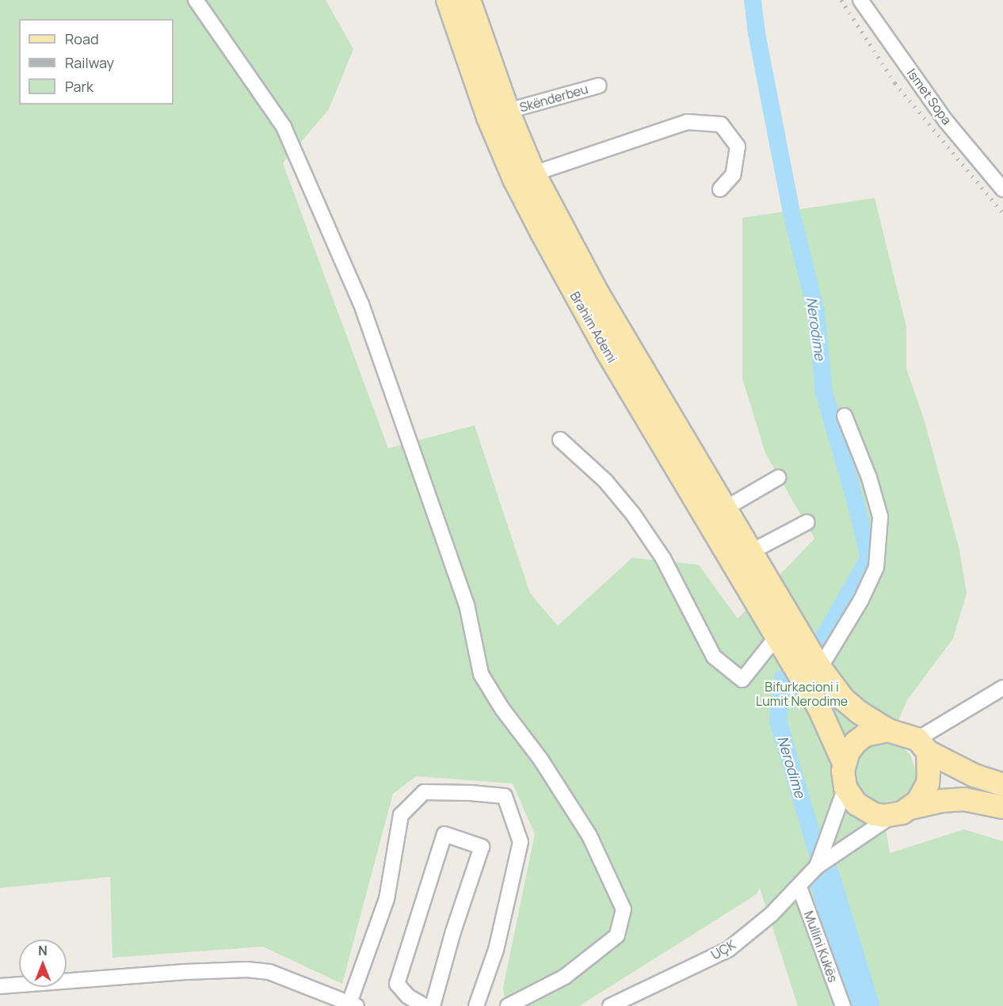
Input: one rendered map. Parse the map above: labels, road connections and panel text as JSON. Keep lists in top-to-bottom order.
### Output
{
  "streets": {
    "main road": ["Brahim Ademi"],
    "street": [
      "Ismet Sopa",
      "Skënderbeu",
      "Mullini Kukës",
      "UÇK"
    ]
  },
  "crossings": [
    ["Skënderbeu", "Brahim Ademi"],
    ["Brahim Ademi", "UÇK"],
    ["Mullini Kukës", "UÇK"]
  ],
  "water": ["Nerodime"],
  "parks": ["Bifurkacioni i Lumit Nerodime"],
  "legend": ["Road", "Railway", "Park"],
  "north": "top"
}
